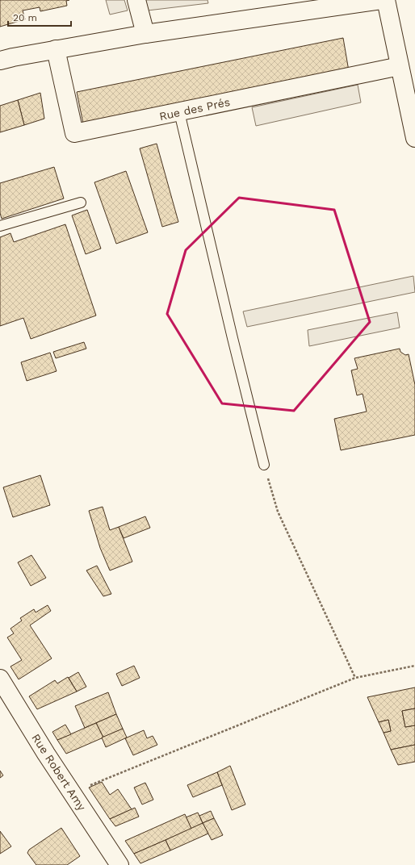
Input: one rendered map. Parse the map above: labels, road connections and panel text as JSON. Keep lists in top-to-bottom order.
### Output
{
  "streets": {
    "street": ["Rue des Prés", "Rue Robert Amy"]
  },
  "scale_bar": "20 m"
}
